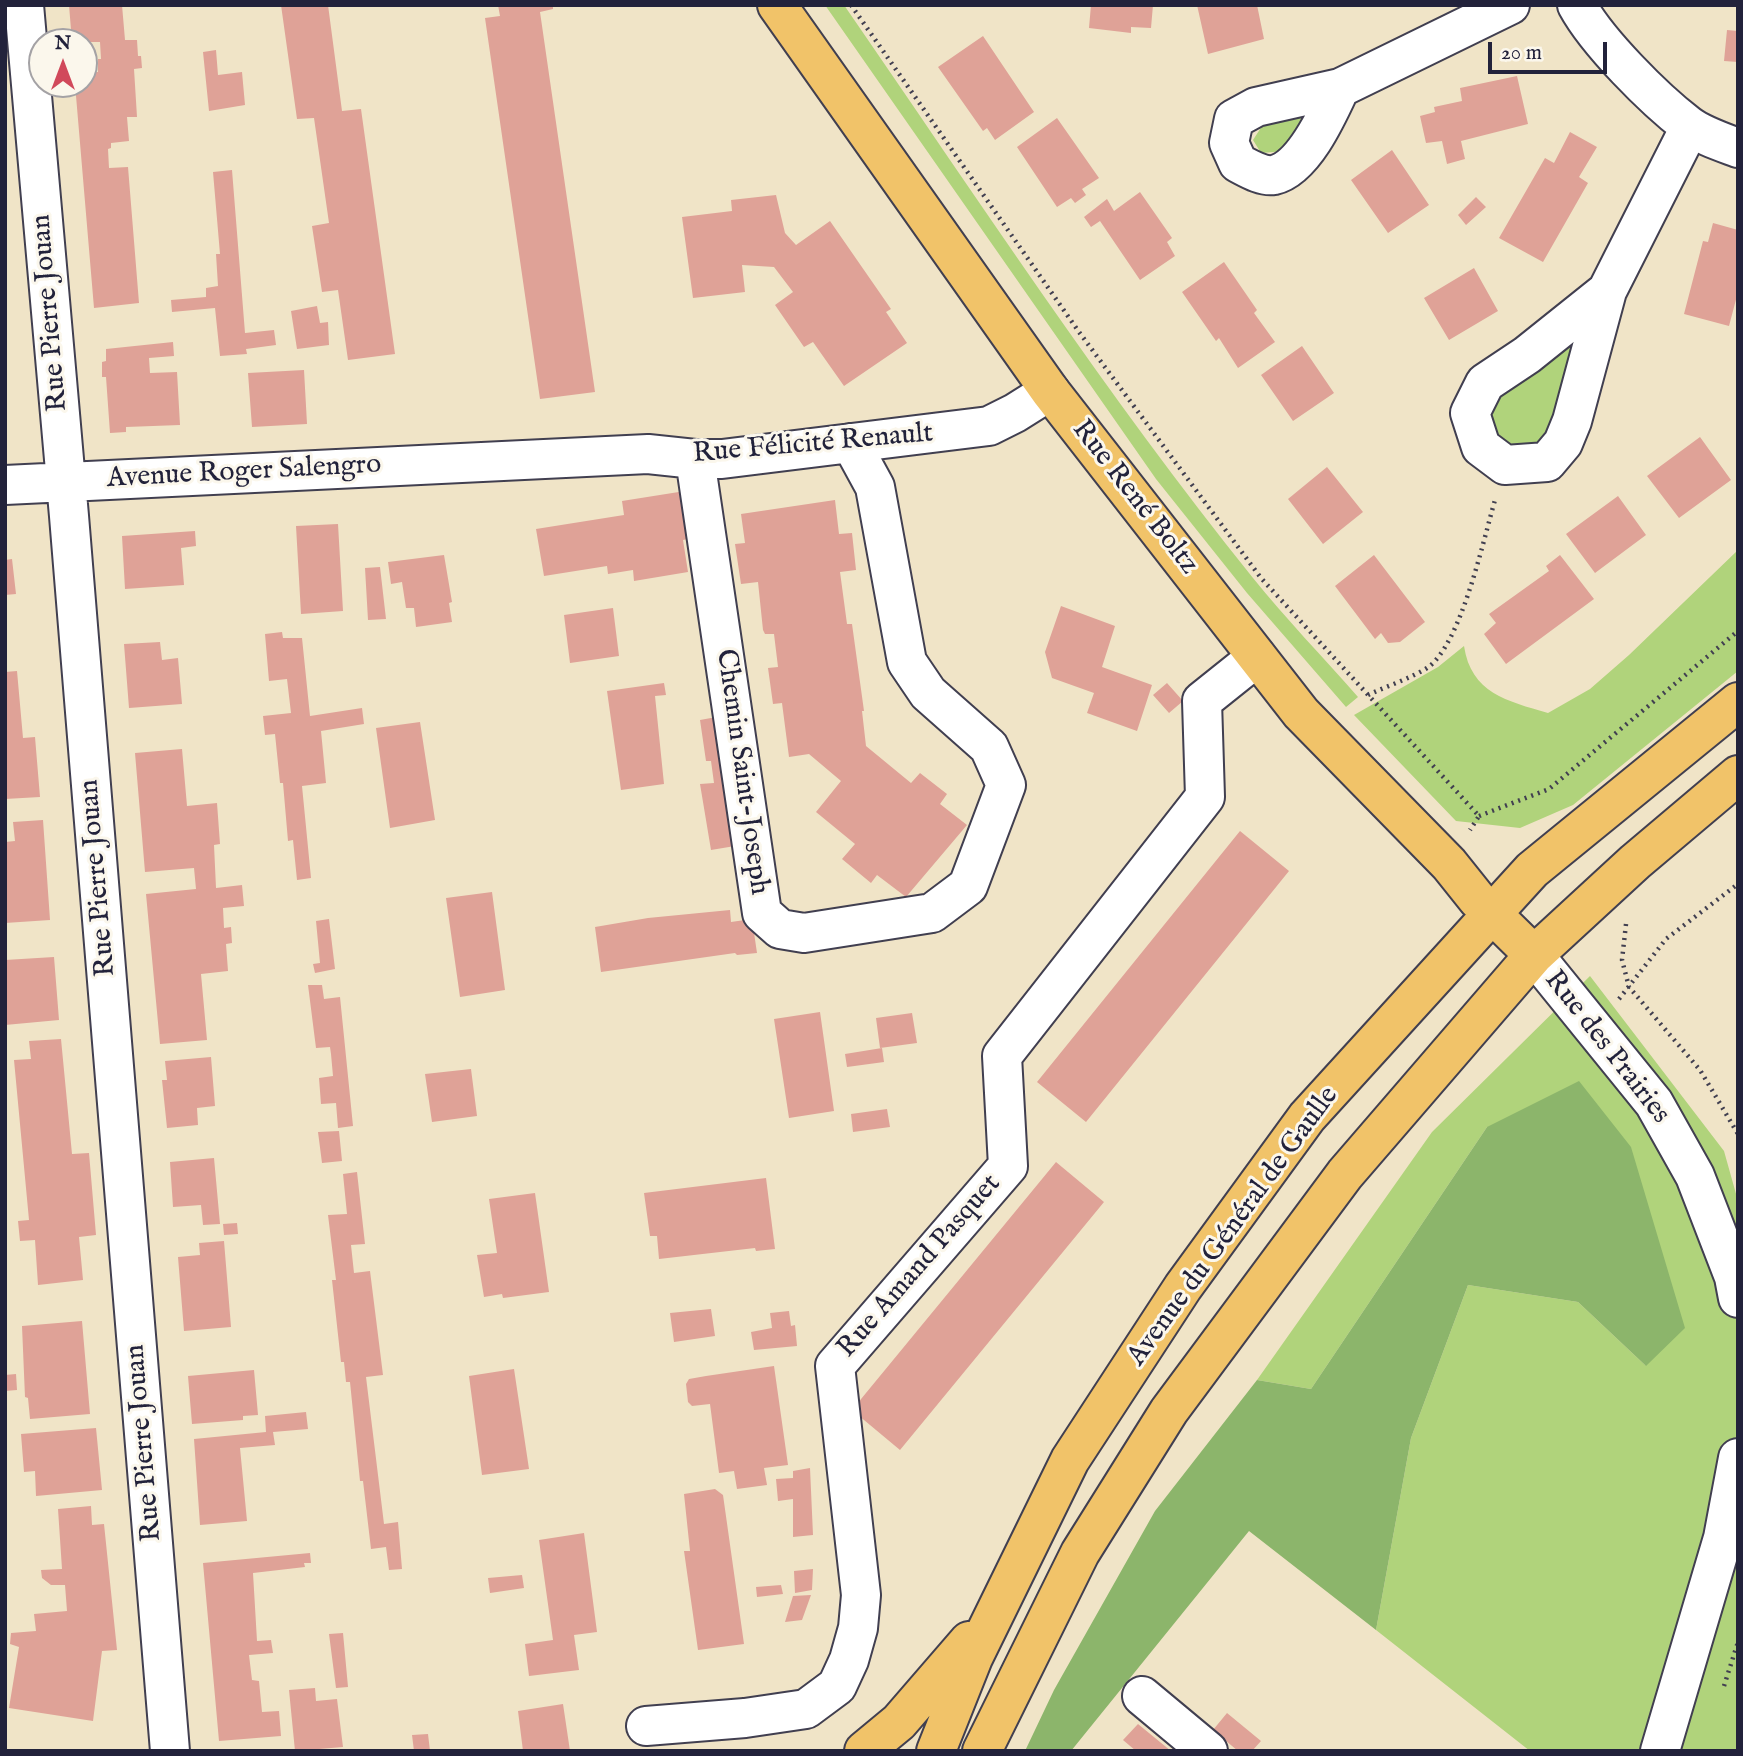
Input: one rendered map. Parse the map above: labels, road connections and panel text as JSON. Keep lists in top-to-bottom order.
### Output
{
  "streets": {
    "main road": ["Rue René Boltz", "Avenue du Général de Gaulle"],
    "street": [
      "Rue Pierre Jouan",
      "Rue Félicité Renault",
      "Avenue Roger Salengro",
      "Chemin Saint-Joseph",
      "Rue des Prairies",
      "Rue Amand Pasquet"
    ]
  },
  "crossings": [
    ["Rue Pierre Jouan", "Avenue Roger Salengro"],
    ["Rue Félicité Renault", "Avenue Roger Salengro"],
    ["Rue Félicité Renault", "Rue René Boltz"],
    ["Rue Félicité Renault", "Chemin Saint-Joseph"],
    ["Rue René Boltz", "Rue des Prairies"],
    ["Rue René Boltz", "Avenue du Général de Gaulle"],
    ["Rue René Boltz", "Rue Amand Pasquet"],
    ["Rue des Prairies", "Avenue du Général de Gaulle"]
  ],
  "scale_bar": "20 m",
  "north": "top"
}
